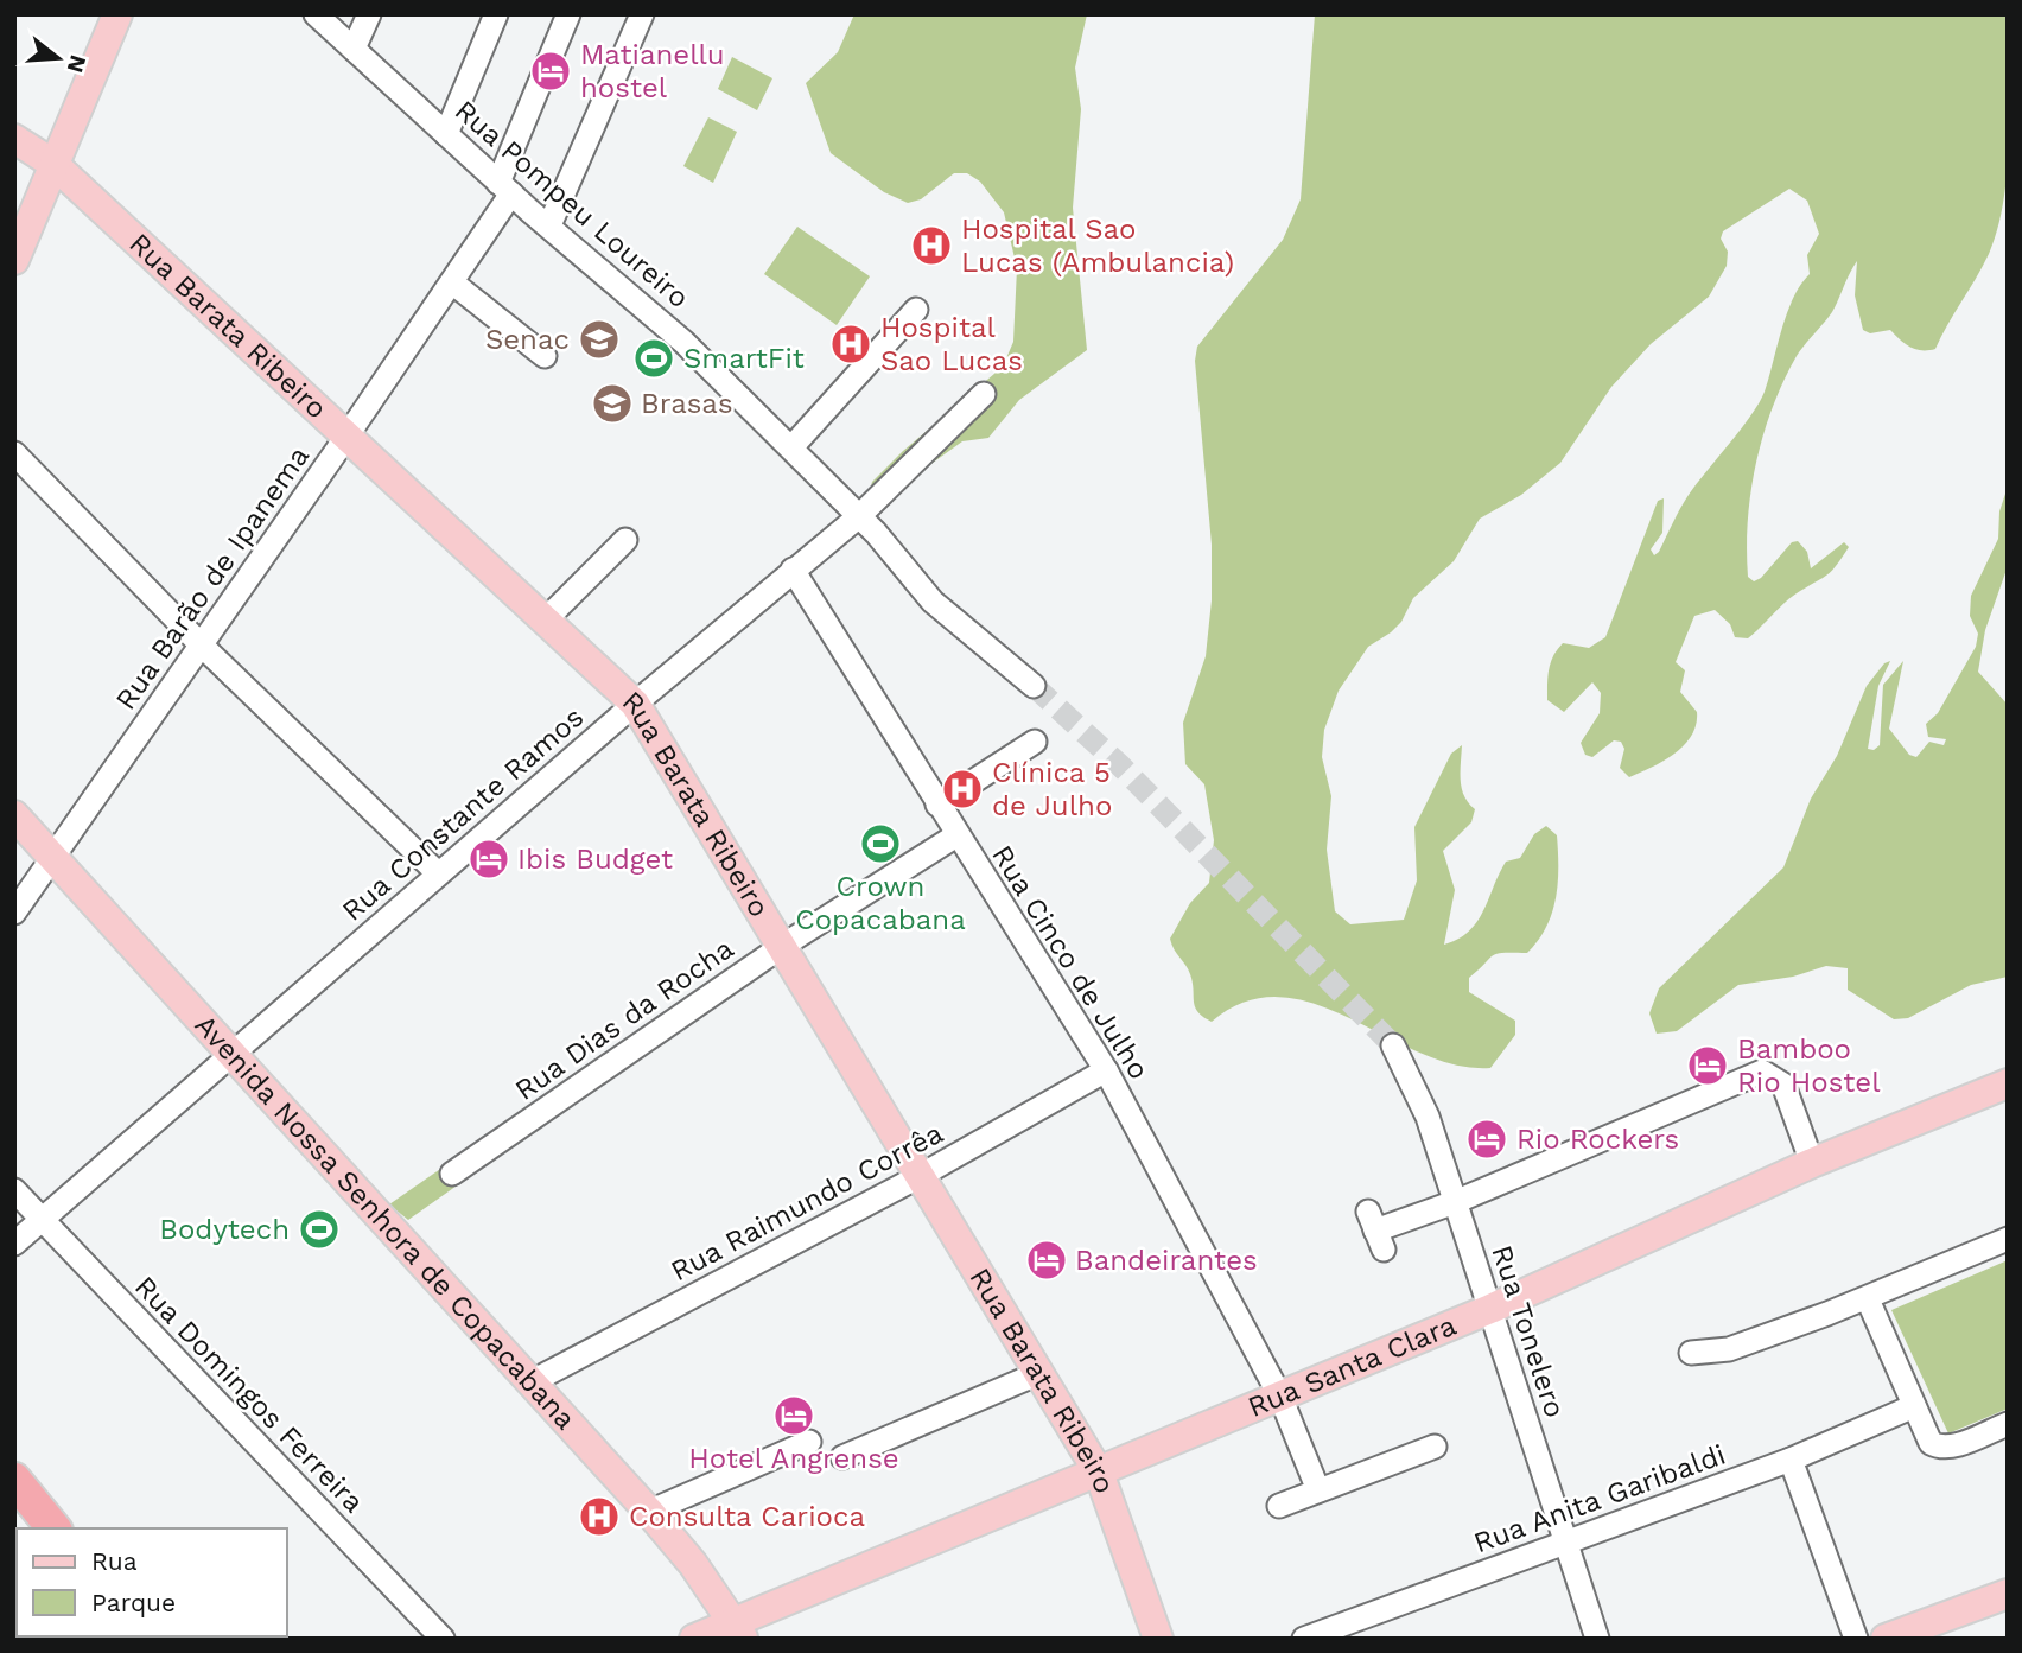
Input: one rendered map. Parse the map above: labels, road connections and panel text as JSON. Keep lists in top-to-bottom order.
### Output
{
  "streets": {
    "main road": ["Rua Barata Ribeiro", "Avenida Nossa Senhora de Copacabana", "Rua Santa Clara"],
    "street": [
      "Rua Pompeu Loureiro",
      "Rua Barão de Ipanema",
      "Rua Constante Ramos",
      "Rua Cinco de Julho",
      "Rua Dias da Rocha",
      "Rua Raimundo Corrêa",
      "Rua Tonelero",
      "Rua Domingos Ferreira",
      "Rua Anita Garibaldi"
    ]
  },
  "crossings": [
    ["Rua Pompeu Loureiro", "Rua Barão de Ipanema"],
    ["Rua Pompeu Loureiro", "Rua Constante Ramos"],
    ["Rua Barata Ribeiro", "Rua Barão de Ipanema"],
    ["Rua Barata Ribeiro", "Rua Constante Ramos"],
    ["Rua Barata Ribeiro", "Rua Dias da Rocha"],
    ["Rua Barata Ribeiro", "Rua Raimundo Corrêa"],
    ["Rua Barata Ribeiro", "Rua Santa Clara"],
    ["Rua Barão de Ipanema", "Avenida Nossa Senhora de Copacabana"],
    ["Rua Constante Ramos", "Rua Cinco de Julho"],
    ["Rua Constante Ramos", "Avenida Nossa Senhora de Copacabana"],
    ["Rua Constante Ramos", "Rua Domingos Ferreira"],
    ["Rua Cinco de Julho", "Rua Dias da Rocha"],
    ["Rua Cinco de Julho", "Rua Raimundo Corrêa"],
    ["Rua Cinco de Julho", "Rua Santa Clara"],
    ["Rua Raimundo Corrêa", "Avenida Nossa Senhora de Copacabana"],
    ["Avenida Nossa Senhora de Copacabana", "Rua Santa Clara"],
    ["Rua Tonelero", "Rua Santa Clara"],
    ["Rua Tonelero", "Rua Anita Garibaldi"]
  ],
  "places": {
    "hotel": [
      "Matianellu hostel",
      "Ibis Budget",
      "Bamboo Rio Hostel",
      "Rio Rockers",
      "Bandeirantes",
      "Hotel Angrense"
    ],
    "hospital": [
      "Hospital Sao Lucas (Ambulancia)",
      "Hospital Sao Lucas",
      "Clínica 5 de Julho",
      "Consulta Carioca"
    ],
    "school or university": ["Senac", "Brasas"],
    "sports": ["SmartFit", "Crown Copacabana", "Bodytech"]
  },
  "legend": ["Rua", "Parque"],
  "north": "right"
}
